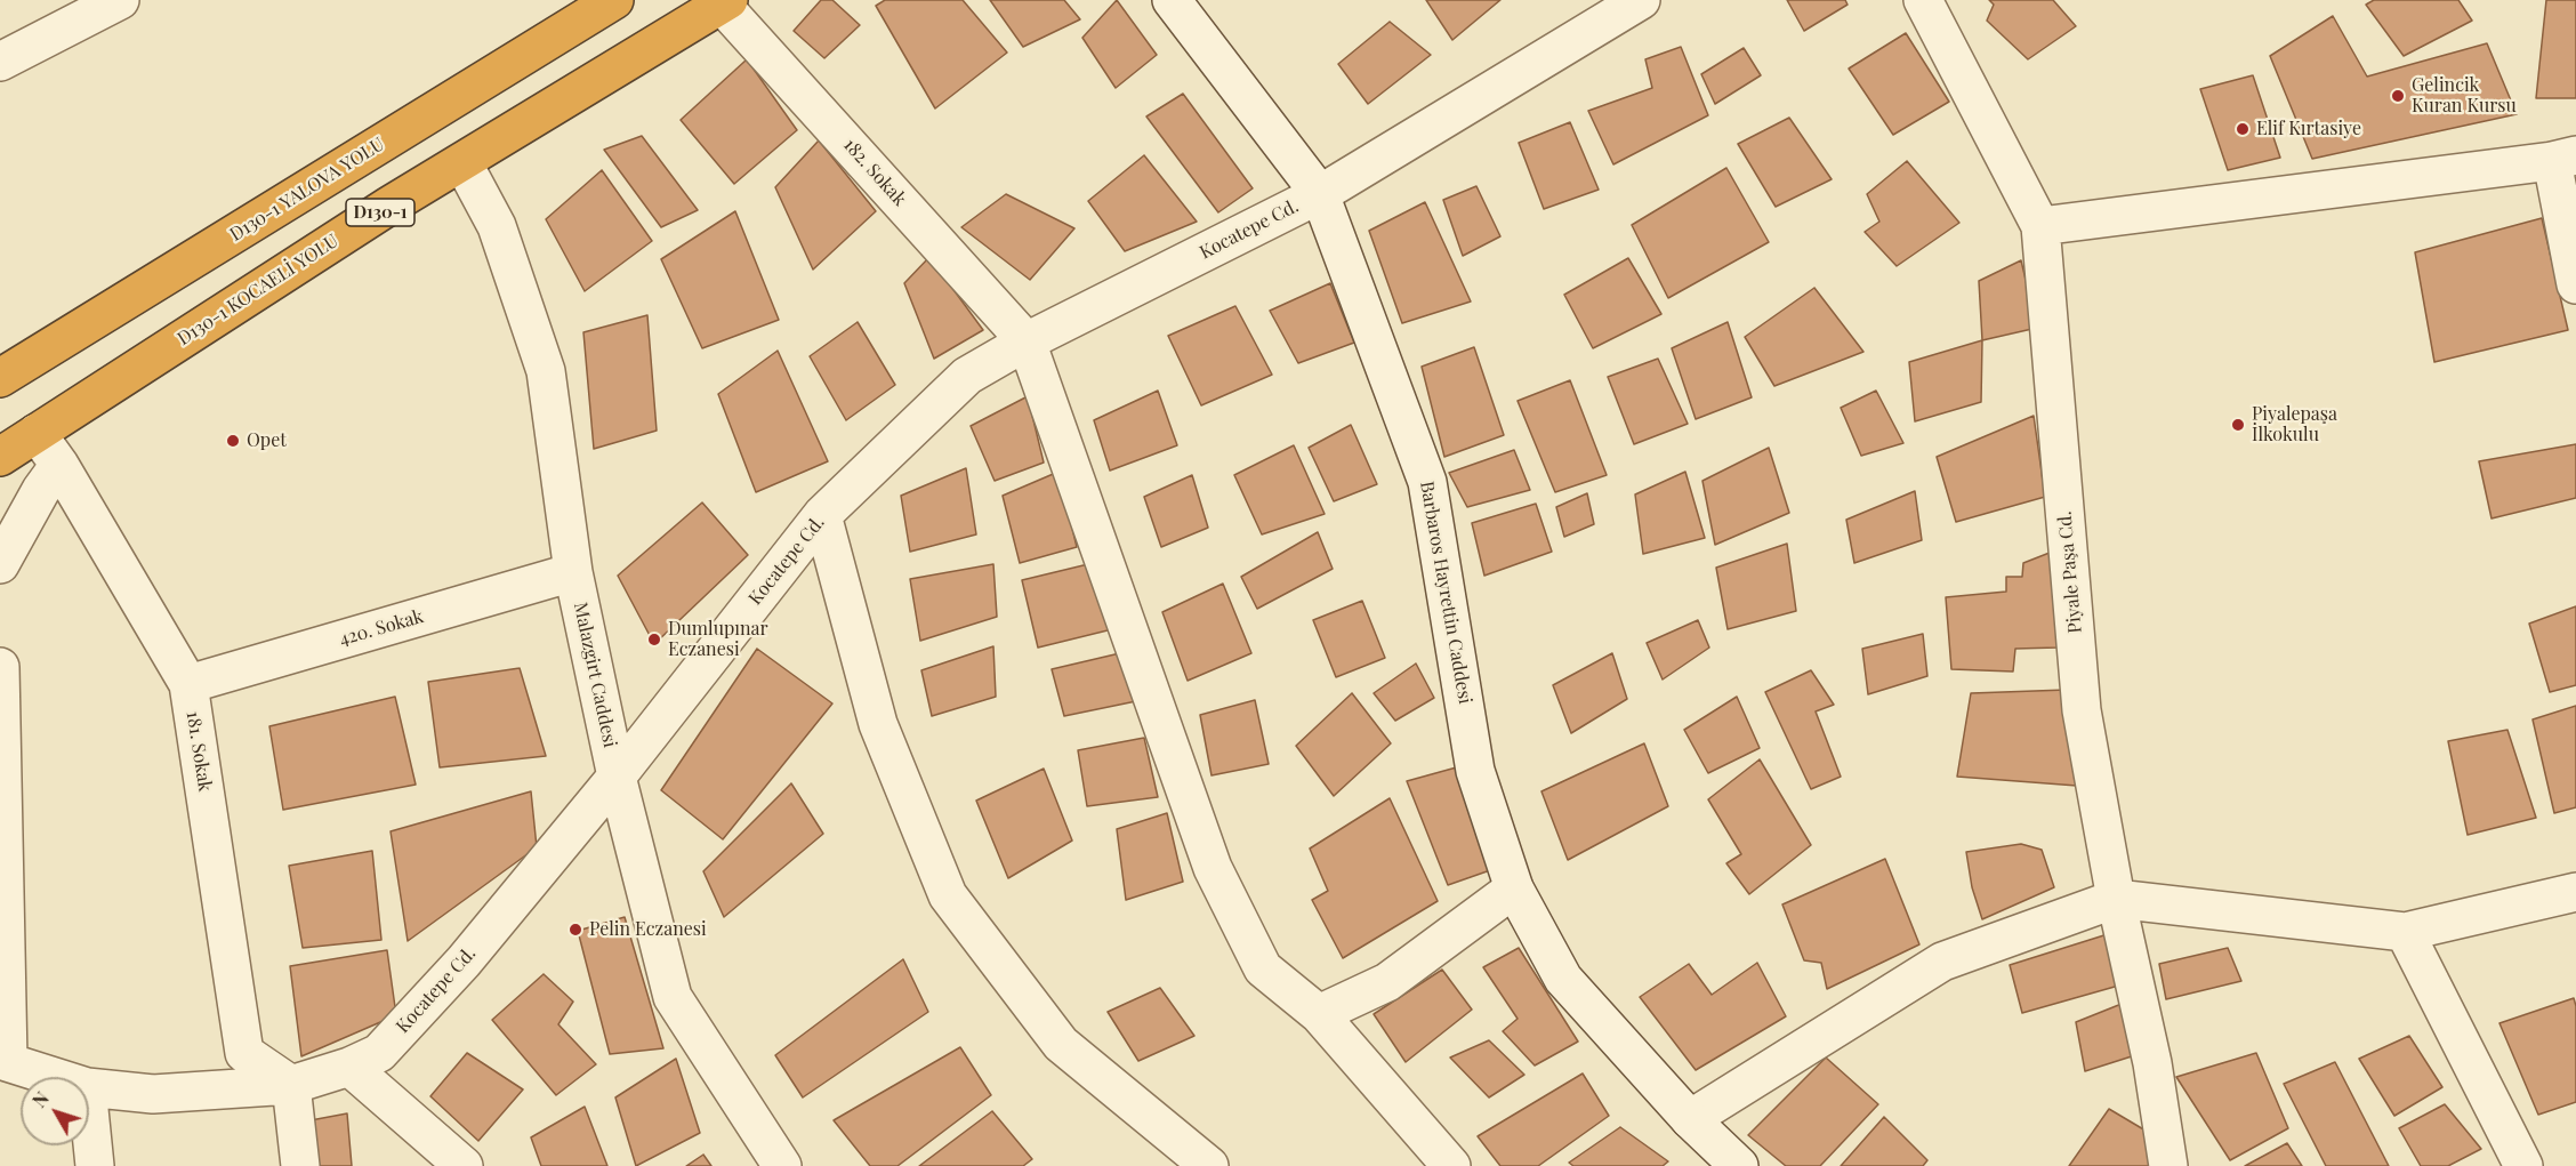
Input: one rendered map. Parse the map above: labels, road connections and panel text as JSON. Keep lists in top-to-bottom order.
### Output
{
  "streets": {
    "highway": ["D130-1 YALOVA YOLU", "D130-1", "D130-1 KOCAELİ YOLU"],
    "street": [
      "182. Sokak",
      "Kocatepe Cd.",
      "Piyale Paşa Cd.",
      "Barbaros Hayrettin Caddesi",
      "420. Sokak",
      "Malazgirt Caddesi",
      "181. Sokak"
    ]
  },
  "crossings": [
    ["182. Sokak", "Kocatepe Cd."],
    ["182. Sokak", "D130-1 KOCAELİ YOLU"],
    ["Kocatepe Cd.", "Barbaros Hayrettin Caddesi"],
    ["Kocatepe Cd.", "Malazgirt Caddesi"],
    ["Kocatepe Cd.", "181. Sokak"],
    ["D130-1 KOCAELİ YOLU", "Malazgirt Caddesi"],
    ["D130-1 KOCAELİ YOLU", "181. Sokak"],
    ["420. Sokak", "Malazgirt Caddesi"],
    ["420. Sokak", "181. Sokak"]
  ],
  "places": [
    "Gelincik Kuran Kursu",
    "Elif Kırtasiye",
    "Piyalepaşa İlkokulu",
    "Opet",
    "Dumlupınar Eczanesi",
    "Pelin Eczanesi"
  ],
  "north": "top left"
}
